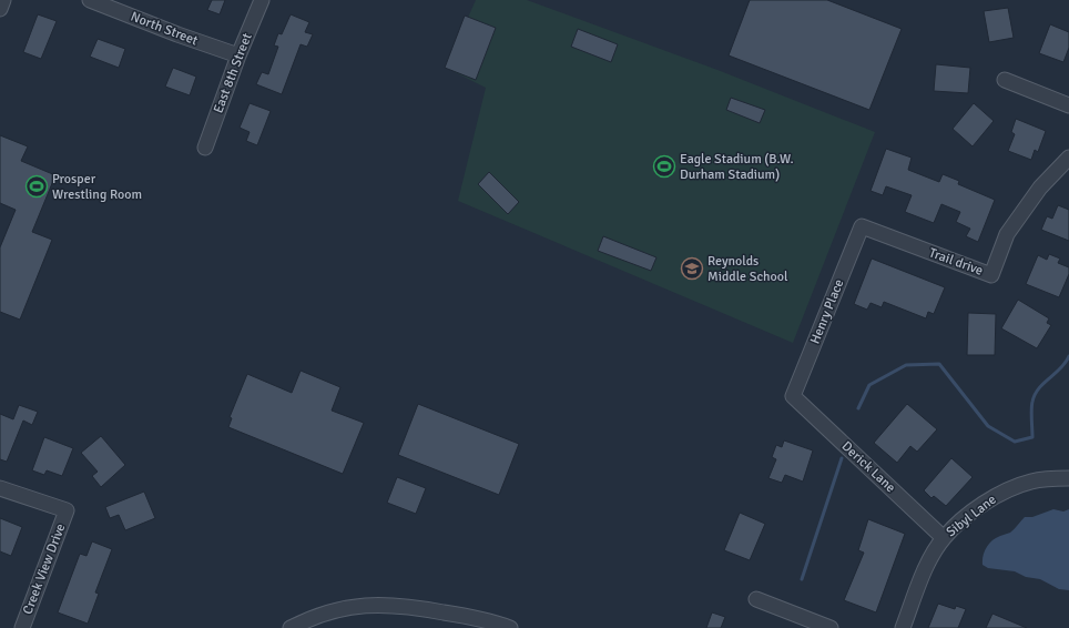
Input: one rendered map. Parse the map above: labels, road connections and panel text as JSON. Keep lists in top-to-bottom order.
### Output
{
  "streets": {
    "street": [
      "North Street",
      "East 8th Street",
      "Trail drive",
      "Henry Place",
      "Derick Lane",
      "Sibyl Lane",
      "Creek View Drive"
    ]
  },
  "crossings": [
    ["North Street", "East 8th Street"],
    ["Trail drive", "Henry Place"],
    ["Henry Place", "Derick Lane"],
    ["Derick Lane", "Sibyl Lane"]
  ],
  "places": {
    "sports": ["Eagle Stadium (B.W. Durham Stadium)", "Prosper Wrestling Room"],
    "school or university": ["Reynolds Middle School"]
  }
}
